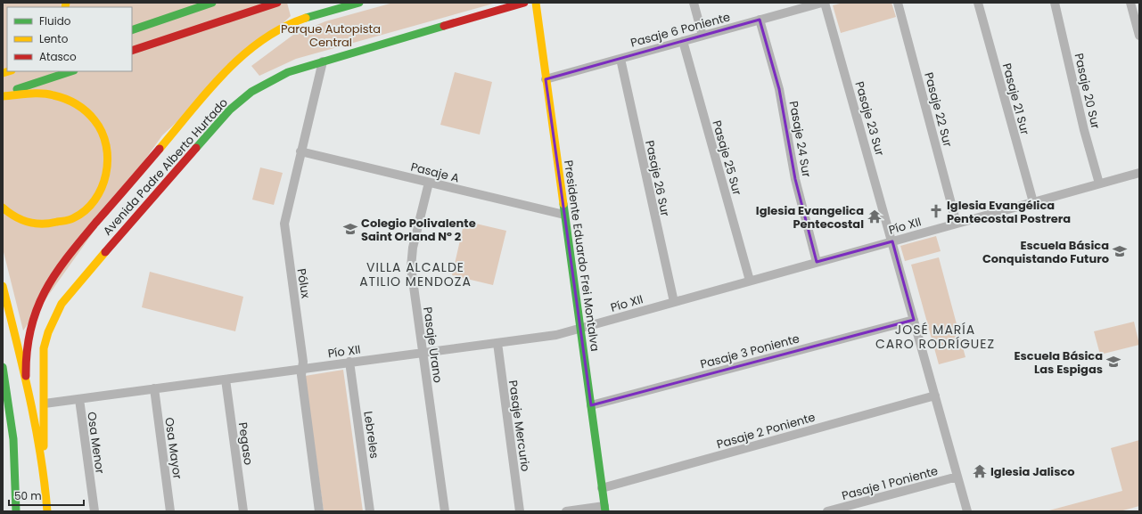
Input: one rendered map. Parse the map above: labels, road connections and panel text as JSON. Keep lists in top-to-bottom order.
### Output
{
  "streets": {
    "main road": ["Avenida Padre Alberto Hurtado", "Presidente Eduardo Frei Montalva"],
    "street": [
      "Pasaje 6 Poniente",
      "Pasaje 20 Sur",
      "Pasaje 21 Sur",
      "Pasaje 22 Sur",
      "Pasaje 23 Sur",
      "Pasaje 24 Sur",
      "Pasaje 25 Sur",
      "Pasaje A",
      "Pasaje 26 Sur",
      "Pío XII",
      "Pólux",
      "Pasaje Urano",
      "Pasaje 3 Poniente",
      "Pasaje Mercurio",
      "Pasaje 2 Poniente",
      "Lebreles",
      "Osa Menor",
      "Pegaso",
      "Osa Mayor",
      "Pasaje 1 Poniente"
    ]
  },
  "crossings": [
    ["Pasaje 6 Poniente", "Pasaje 24 Sur"],
    ["Pasaje 6 Poniente", "Pasaje 25 Sur"],
    ["Pasaje 6 Poniente", "Pasaje 26 Sur"],
    ["Pasaje 6 Poniente", "Presidente Eduardo Frei Montalva"],
    ["Pasaje 20 Sur", "Pío XII"],
    ["Pasaje 21 Sur", "Pío XII"],
    ["Pasaje 22 Sur", "Pío XII"],
    ["Pasaje 23 Sur", "Pío XII"],
    ["Pasaje 23 Sur", "Pasaje 3 Poniente"],
    ["Pasaje 23 Sur", "Pasaje 2 Poniente"],
    ["Pasaje 23 Sur", "Pasaje 1 Poniente"],
    ["Pasaje 24 Sur", "Pío XII"],
    ["Pasaje 25 Sur", "Pío XII"],
    ["Avenida Padre Alberto Hurtado", "Pío XII"],
    ["Avenida Padre Alberto Hurtado", "Pólux"],
    ["Pasaje A", "Presidente Eduardo Frei Montalva"],
    ["Pasaje A", "Pólux"],
    ["Pasaje A", "Pasaje Urano"],
    ["Pasaje 26 Sur", "Pío XII"],
    ["Pío XII", "Presidente Eduardo Frei Montalva"],
    ["Pío XII", "Pólux"],
    ["Pío XII", "Pasaje Urano"],
    ["Pío XII", "Pasaje Mercurio"],
    ["Pío XII", "Lebreles"],
    ["Pío XII", "Osa Menor"],
    ["Pío XII", "Pegaso"],
    ["Pío XII", "Osa Mayor"],
    ["Presidente Eduardo Frei Montalva", "Pasaje 3 Poniente"],
    ["Presidente Eduardo Frei Montalva", "Pasaje 2 Poniente"]
  ],
  "districts": ["VILLA ALCALDE ATILIO MENDOZA", "JOSÉ MARÍA CARO RODRÍGUEZ"],
  "parks": ["Parque Autopista Central"],
  "places": {
    "church": ["Iglesia Evangélica Pentecostal Postrera"],
    "temple": ["Iglesia Evangelica Pentecostal", "Iglesia Jalisco"],
    "school or university": ["Colegio Polivalente Saint Orland Nº 2", "Escuela Básica Conquistando Futuro", "Escuela Básica Las Espigas"]
  },
  "legend": ["Fluido", "Lento", "Atasco"],
  "scale_bar": "50 m"
}
